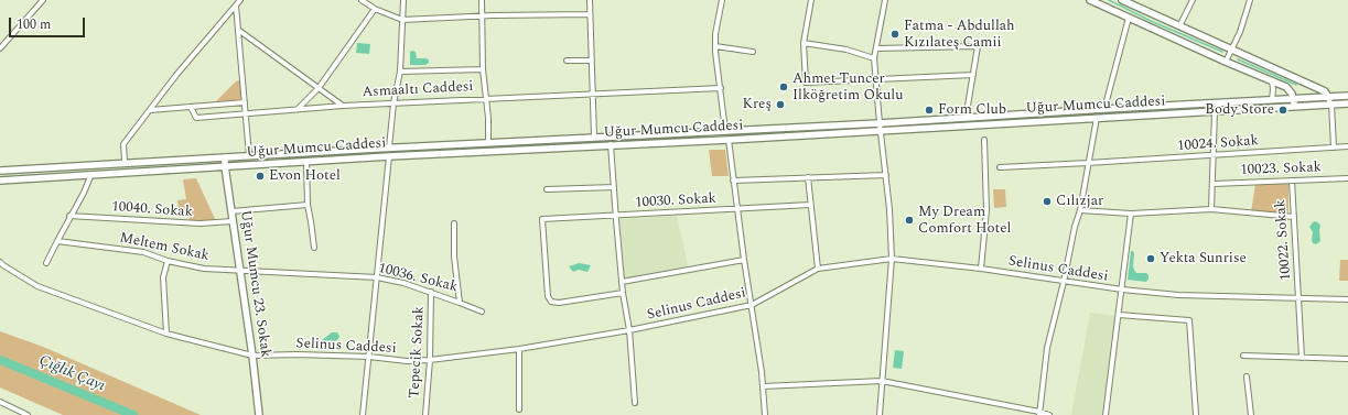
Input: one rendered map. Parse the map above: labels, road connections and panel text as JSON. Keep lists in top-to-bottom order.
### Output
{
  "streets": {
    "main road": ["Uğur Mumcu Caddesi", "Uğur Mumcu 23. Sokak"],
    "street": [
      "Asmaaltı Caddesi",
      "10024. Sokak",
      "10023. Sokak",
      "10030. Sokak",
      "10040. Sokak",
      "10022. Sokak",
      "Meltem Sokak",
      "Selinus Caddesi",
      "10036. Sokak",
      "Tepecik Sokak"
    ]
  },
  "crossings": [
    ["Uğur Mumcu Caddesi", "Uğur Mumcu 23. Sokak"],
    ["10023. Sokak", "10022. Sokak"],
    ["10040. Sokak", "Uğur Mumcu 23. Sokak"],
    ["10022. Sokak", "Selinus Caddesi"],
    ["Meltem Sokak", "10036. Sokak"],
    ["Meltem Sokak", "Uğur Mumcu 23. Sokak"],
    ["Selinus Caddesi", "Uğur Mumcu 23. Sokak"],
    ["Selinus Caddesi", "Tepecik Sokak"],
    ["10036. Sokak", "Uğur Mumcu 23. Sokak"],
    ["10036. Sokak", "Tepecik Sokak"]
  ],
  "water": ["Çığlık Çayı"],
  "places": [
    "Fatma - Abdullah Kızılateş Camii",
    "Ahmet Tuncer Ilköğretim Okulu",
    "Kreş",
    "Form Club",
    "Body Store",
    "Evon Hotel",
    "Cılızjar",
    "My Dream Comfort Hotel",
    "Yekta Sunrise"
  ],
  "scale_bar": "100 m"
}
